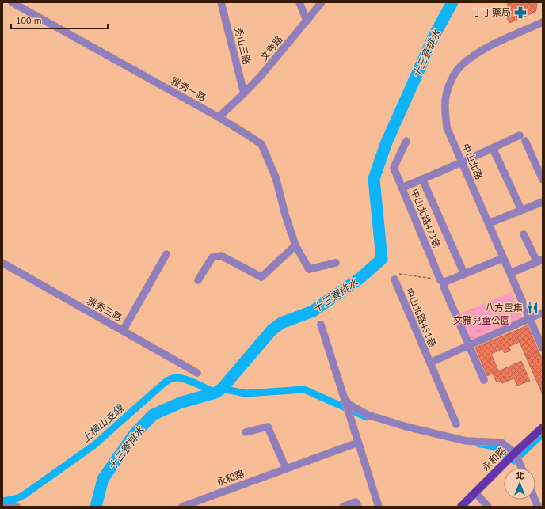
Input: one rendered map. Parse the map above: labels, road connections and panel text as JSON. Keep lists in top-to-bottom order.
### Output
{
  "streets": {
    "main road": ["永和路"],
    "street": [
      "秀山三路",
      "文秀路",
      "雅秀一路",
      "中山北路",
      "中山北路473巷",
      "雅秀三路",
      "中山北路451巷"
    ]
  },
  "crossings": [
    ["秀山三路", "文秀路"],
    ["文秀路", "雅秀一路"],
    ["中山北路", "中山北路451巷"],
    ["中山北路473巷", "中山北路451巷"]
  ],
  "water": ["十三寮排水", "上橫山支線"],
  "parks": ["文雅兒童公園"],
  "places": {
    "pharmacy": ["丁丁藥局"],
    "restaurant": ["八方雲集"]
  },
  "scale_bar": "100 m",
  "north": "top"
}
